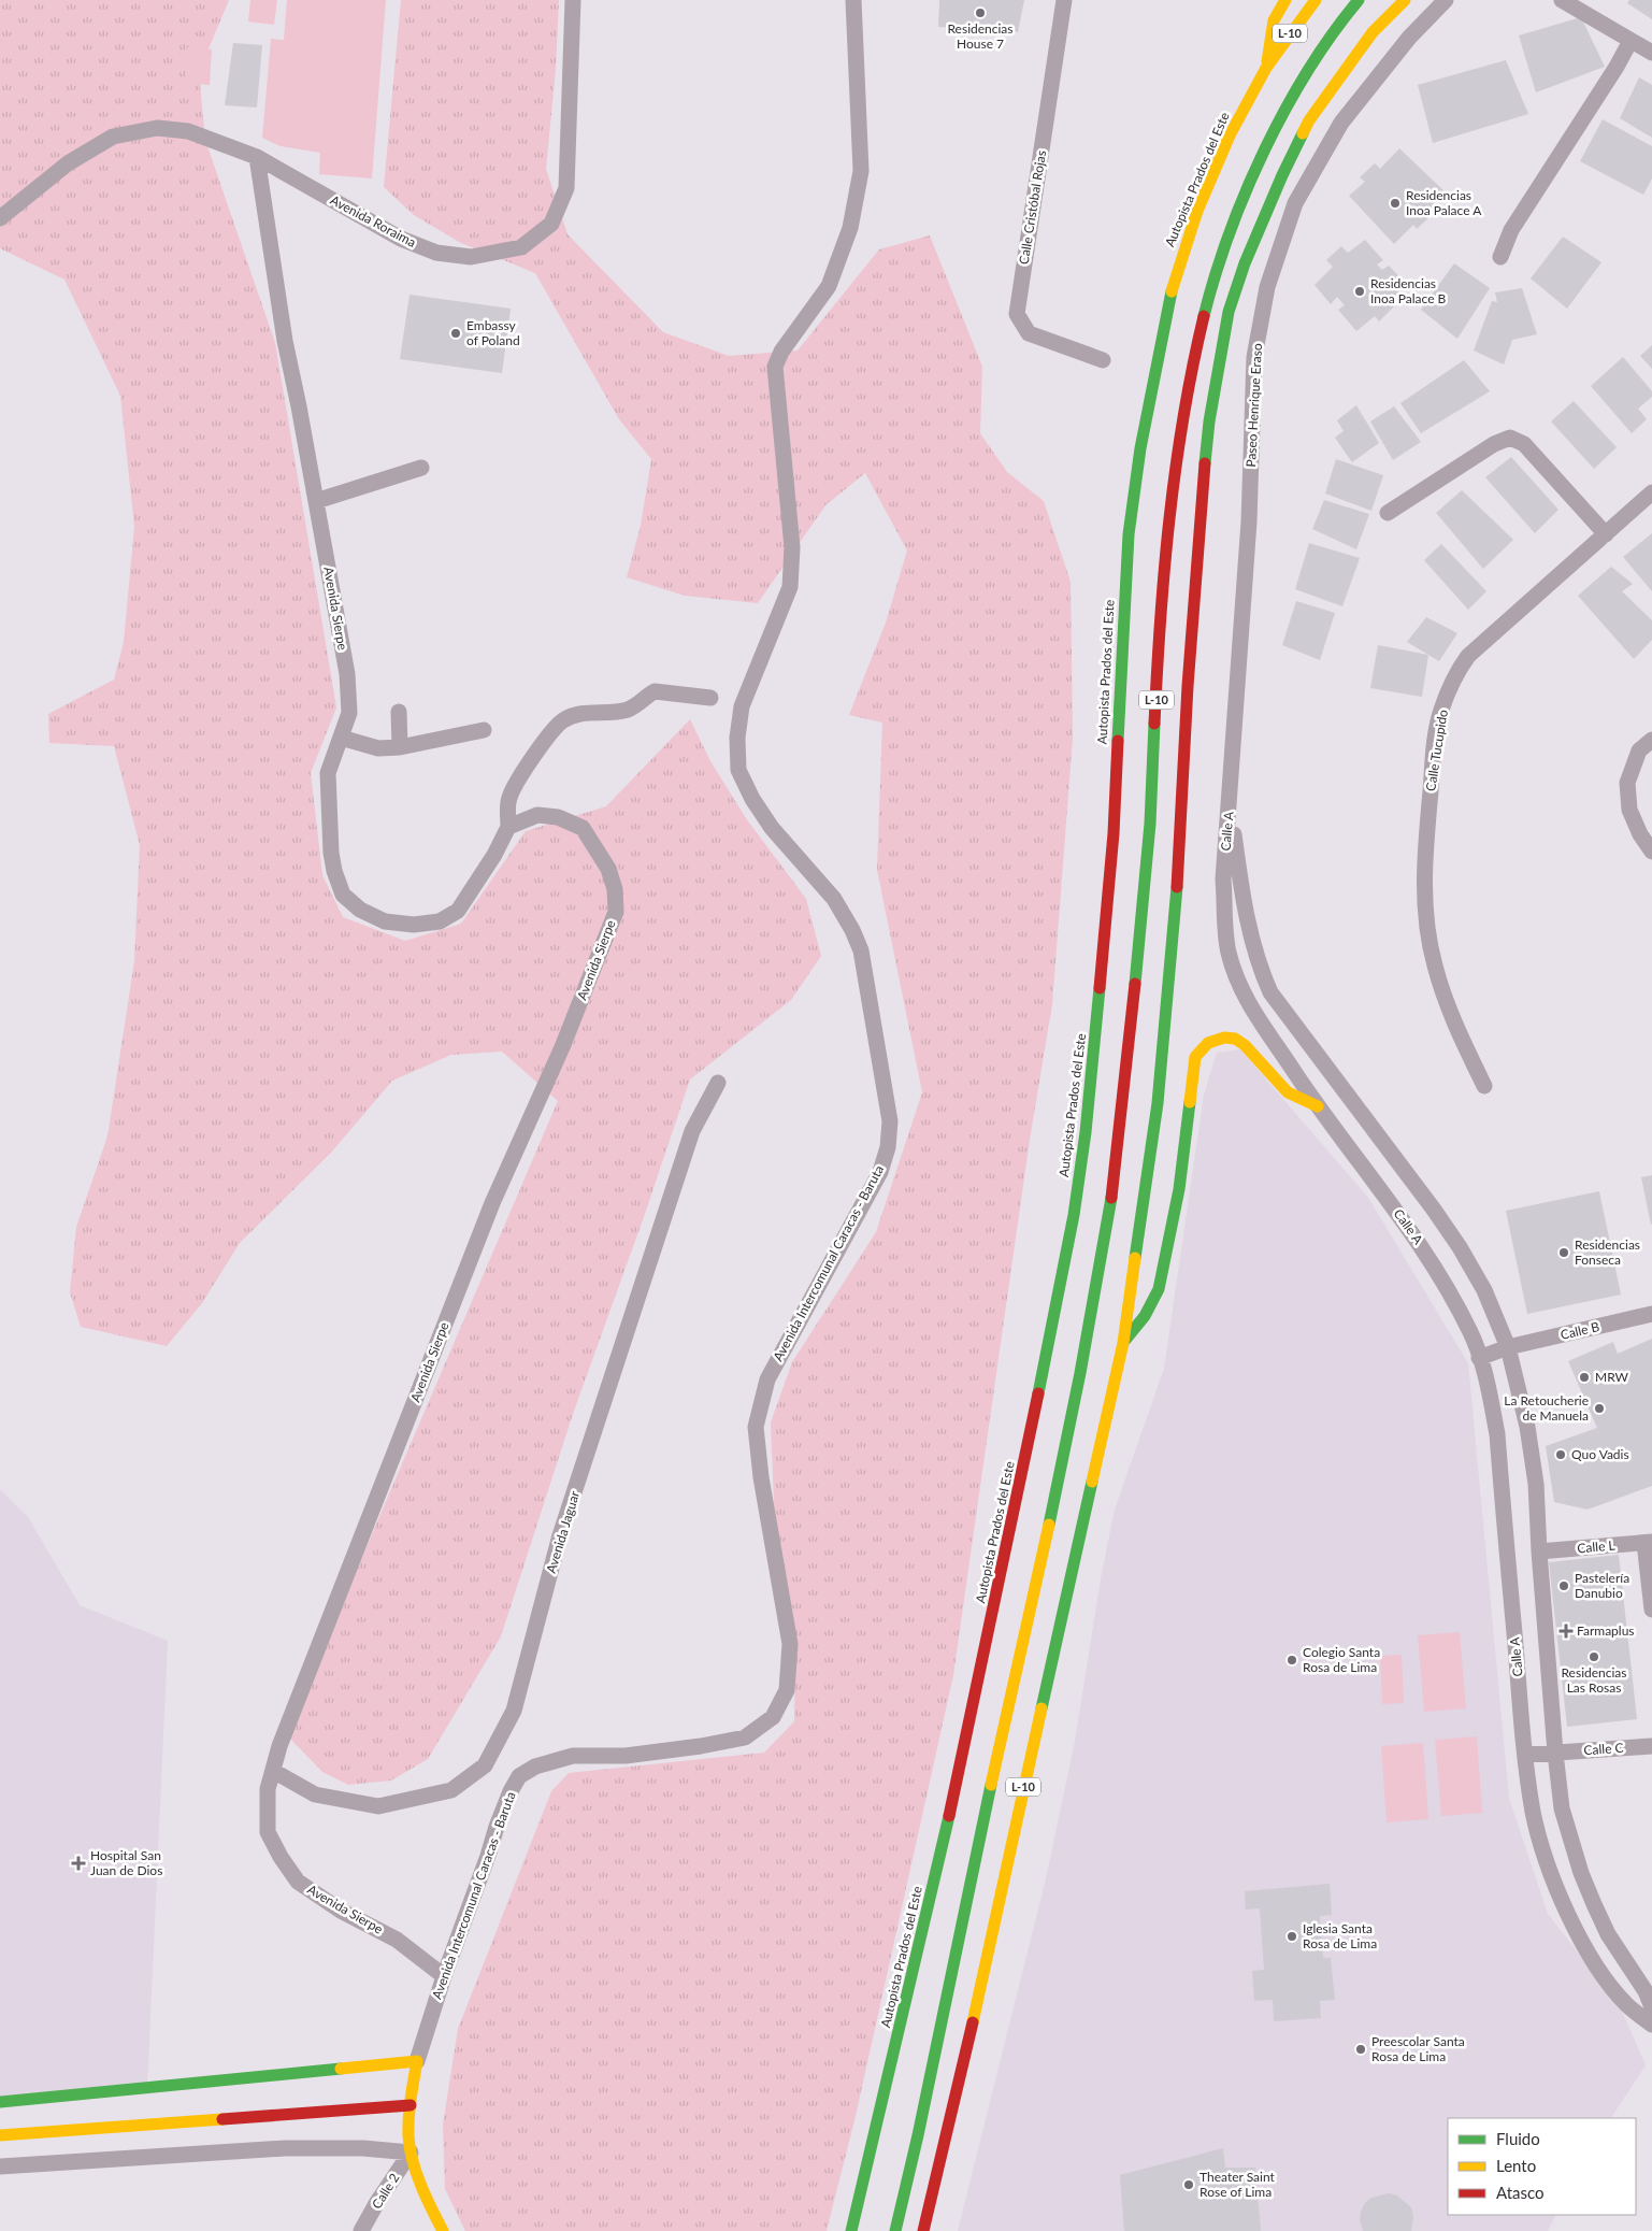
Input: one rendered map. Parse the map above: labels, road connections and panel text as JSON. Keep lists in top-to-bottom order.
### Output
{
  "streets": {
    "main road": ["L-10", "Autopista Prados del Este", "Avenida Intercomunal Caracas - Baruta"],
    "street": [
      "Calle Cristóbal Rojas",
      "Avenida Roraima",
      "Paseo Henrique Eraso",
      "Avenida Sierpe",
      "Calle Tucupido",
      "Calle A",
      "Calle B",
      "Avenida Jaguar",
      "Calle L",
      "Calle C",
      "Calle 2"
    ]
  },
  "crossings": [
    ["L-10", "Autopista Prados del Este"],
    ["Avenida Roraima", "Avenida Sierpe"],
    ["Paseo Henrique Eraso", "Calle A"],
    ["Avenida Sierpe", "Avenida Intercomunal Caracas - Baruta"],
    ["Avenida Sierpe", "Avenida Jaguar"],
    ["Calle A", "Calle B"],
    ["Calle A", "Calle L"],
    ["Calle A", "Calle C"],
    ["Avenida Intercomunal Caracas - Baruta", "Calle 2"]
  ],
  "places": {
    "other": [
      "Residencias House 7",
      "Residencias Inoa Palace A",
      "Residencias Inoa Palace B",
      "Embassy of Poland",
      "Residencias Fonseca",
      "MRW",
      "La Retoucherie de Manuela",
      "Quo Vadis",
      "Pastelería Danubio",
      "Residencias Las Rosas",
      "Colegio Santa Rosa de Lima",
      "Iglesia Santa Rosa de Lima",
      "Preescolar Santa Rosa de Lima",
      "Theater Saint Rose of Lima"
    ],
    "health": ["Farmaplus", "Hospital San Juan de Dios"]
  },
  "legend": ["Fluido", "Lento", "Atasco"]
}
